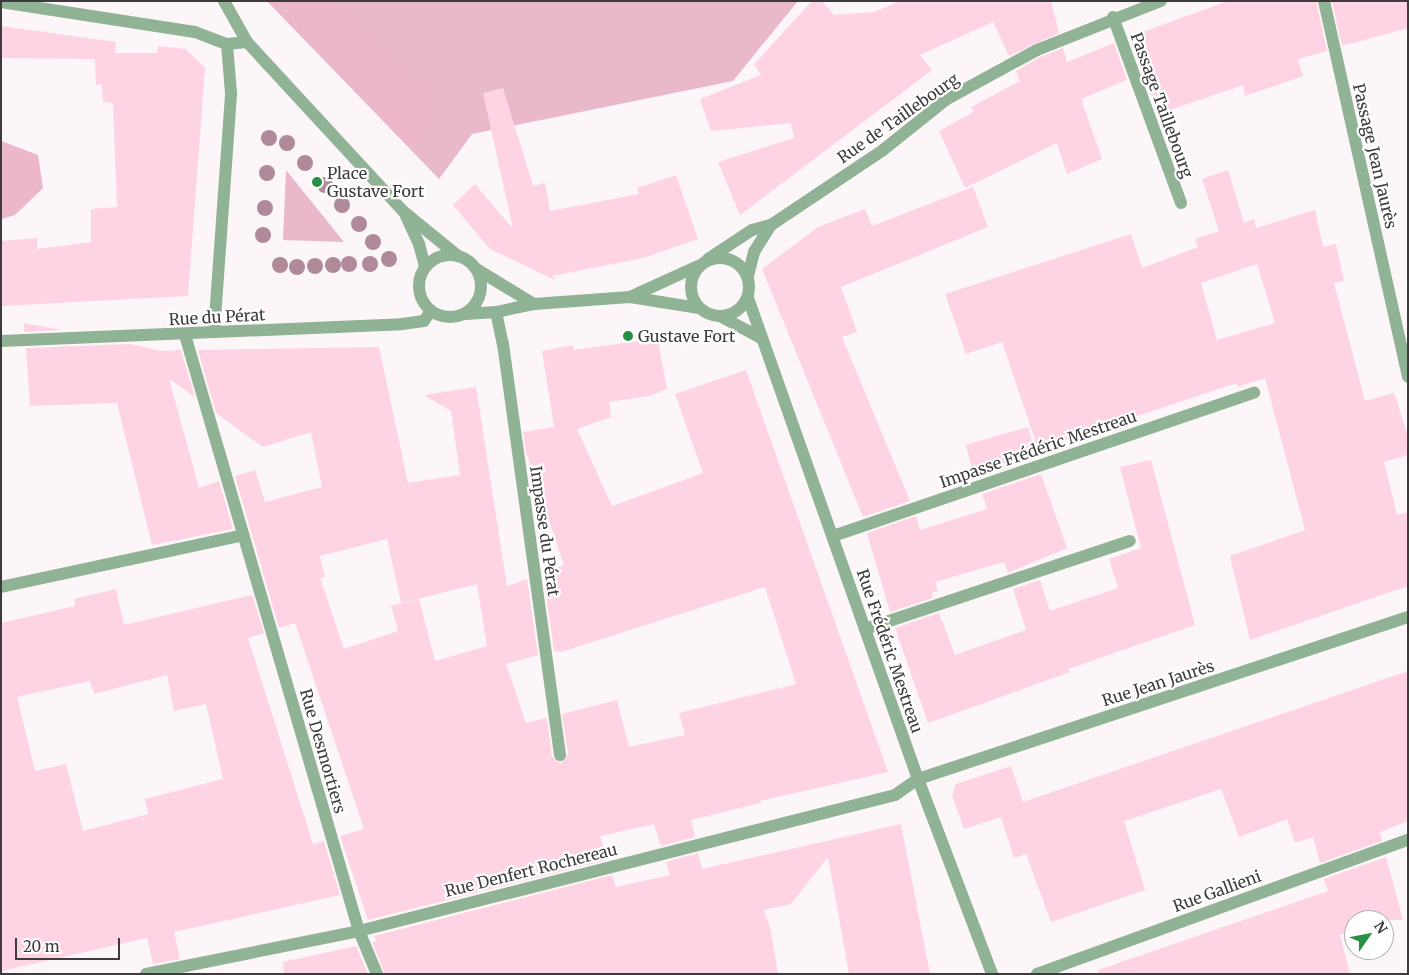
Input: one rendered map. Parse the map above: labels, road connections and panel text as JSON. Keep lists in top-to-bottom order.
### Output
{
  "streets": {
    "street": [
      "Passage Taillebourg",
      "Rue de Taillebourg",
      "Passage Jean Jaurès",
      "Rue du Pérat",
      "Impasse Frédéric Mestreau",
      "Impasse du Pérat",
      "Rue Frédéric Mestreau",
      "Rue Jean Jaurès",
      "Rue Desmortiers",
      "Rue Denfert Rochereau",
      "Rue Gallieni"
    ]
  },
  "crossings": [
    ["Passage Taillebourg", "Rue de Taillebourg"],
    ["Rue de Taillebourg", "Rue Frédéric Mestreau"],
    ["Rue du Pérat", "Rue Desmortiers"],
    ["Impasse Frédéric Mestreau", "Rue Frédéric Mestreau"],
    ["Rue Frédéric Mestreau", "Rue Jean Jaurès"],
    ["Rue Frédéric Mestreau", "Rue Denfert Rochereau"],
    ["Rue Jean Jaurès", "Rue Denfert Rochereau"],
    ["Rue Desmortiers", "Rue Denfert Rochereau"]
  ],
  "places": ["Place Gustave Fort", "Gustave Fort"],
  "scale_bar": "20 m",
  "north": "top right"
}
